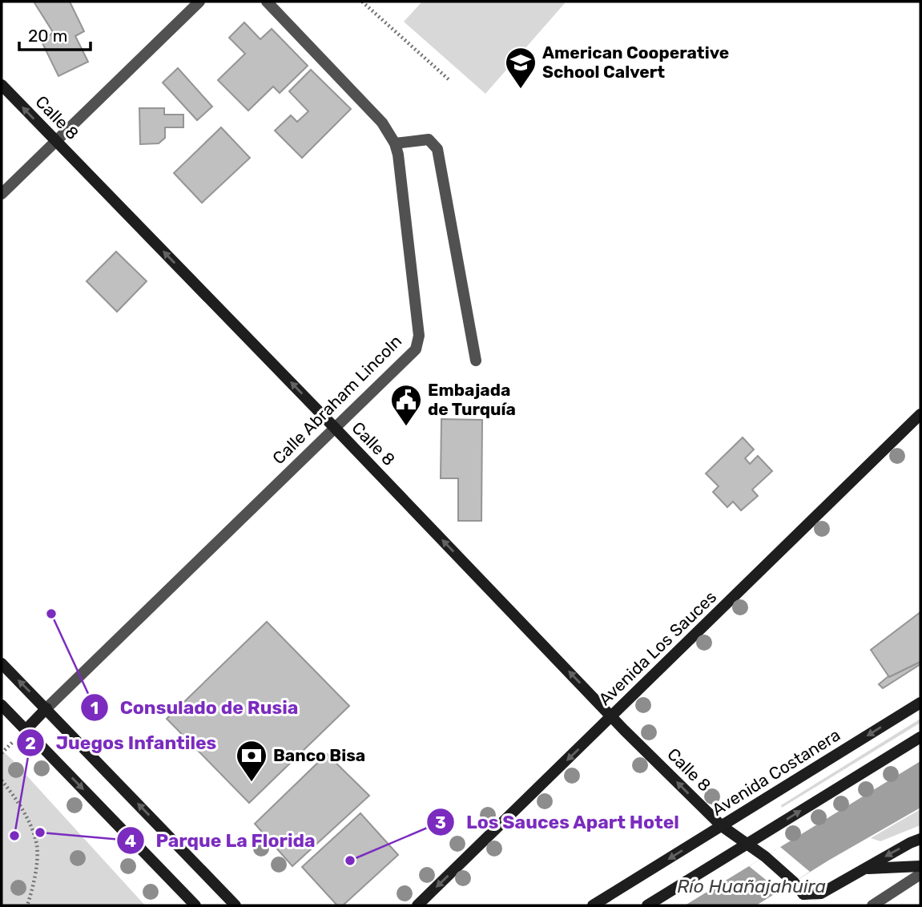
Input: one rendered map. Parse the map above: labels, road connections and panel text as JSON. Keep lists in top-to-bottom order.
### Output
{
  "streets": {
    "main road": ["Calle 8", "Avenida Los Sauces", "Avenida Costanera"],
    "street": ["Calle Abraham Lincoln"]
  },
  "crossings": [
    ["Calle 8", "Calle Abraham Lincoln"],
    ["Calle 8", "Avenida Los Sauces"],
    ["Calle 8", "Avenida Costanera"]
  ],
  "one_way": ["Calle 8", "Avenida Los Sauces"],
  "water": ["Río Huañajahuira"],
  "places": {
    "school or university": ["American Cooperative School Calvert"],
    "public building": ["Embajada de Turquía"],
    "other": [
      "Consulado de Rusia",
      "Parque La Florida",
      "Juegos Infantiles",
      "Los Sauces Apart Hotel"
    ],
    "bank": ["Banco Bisa"]
  },
  "scale_bar": "20 m"
}
